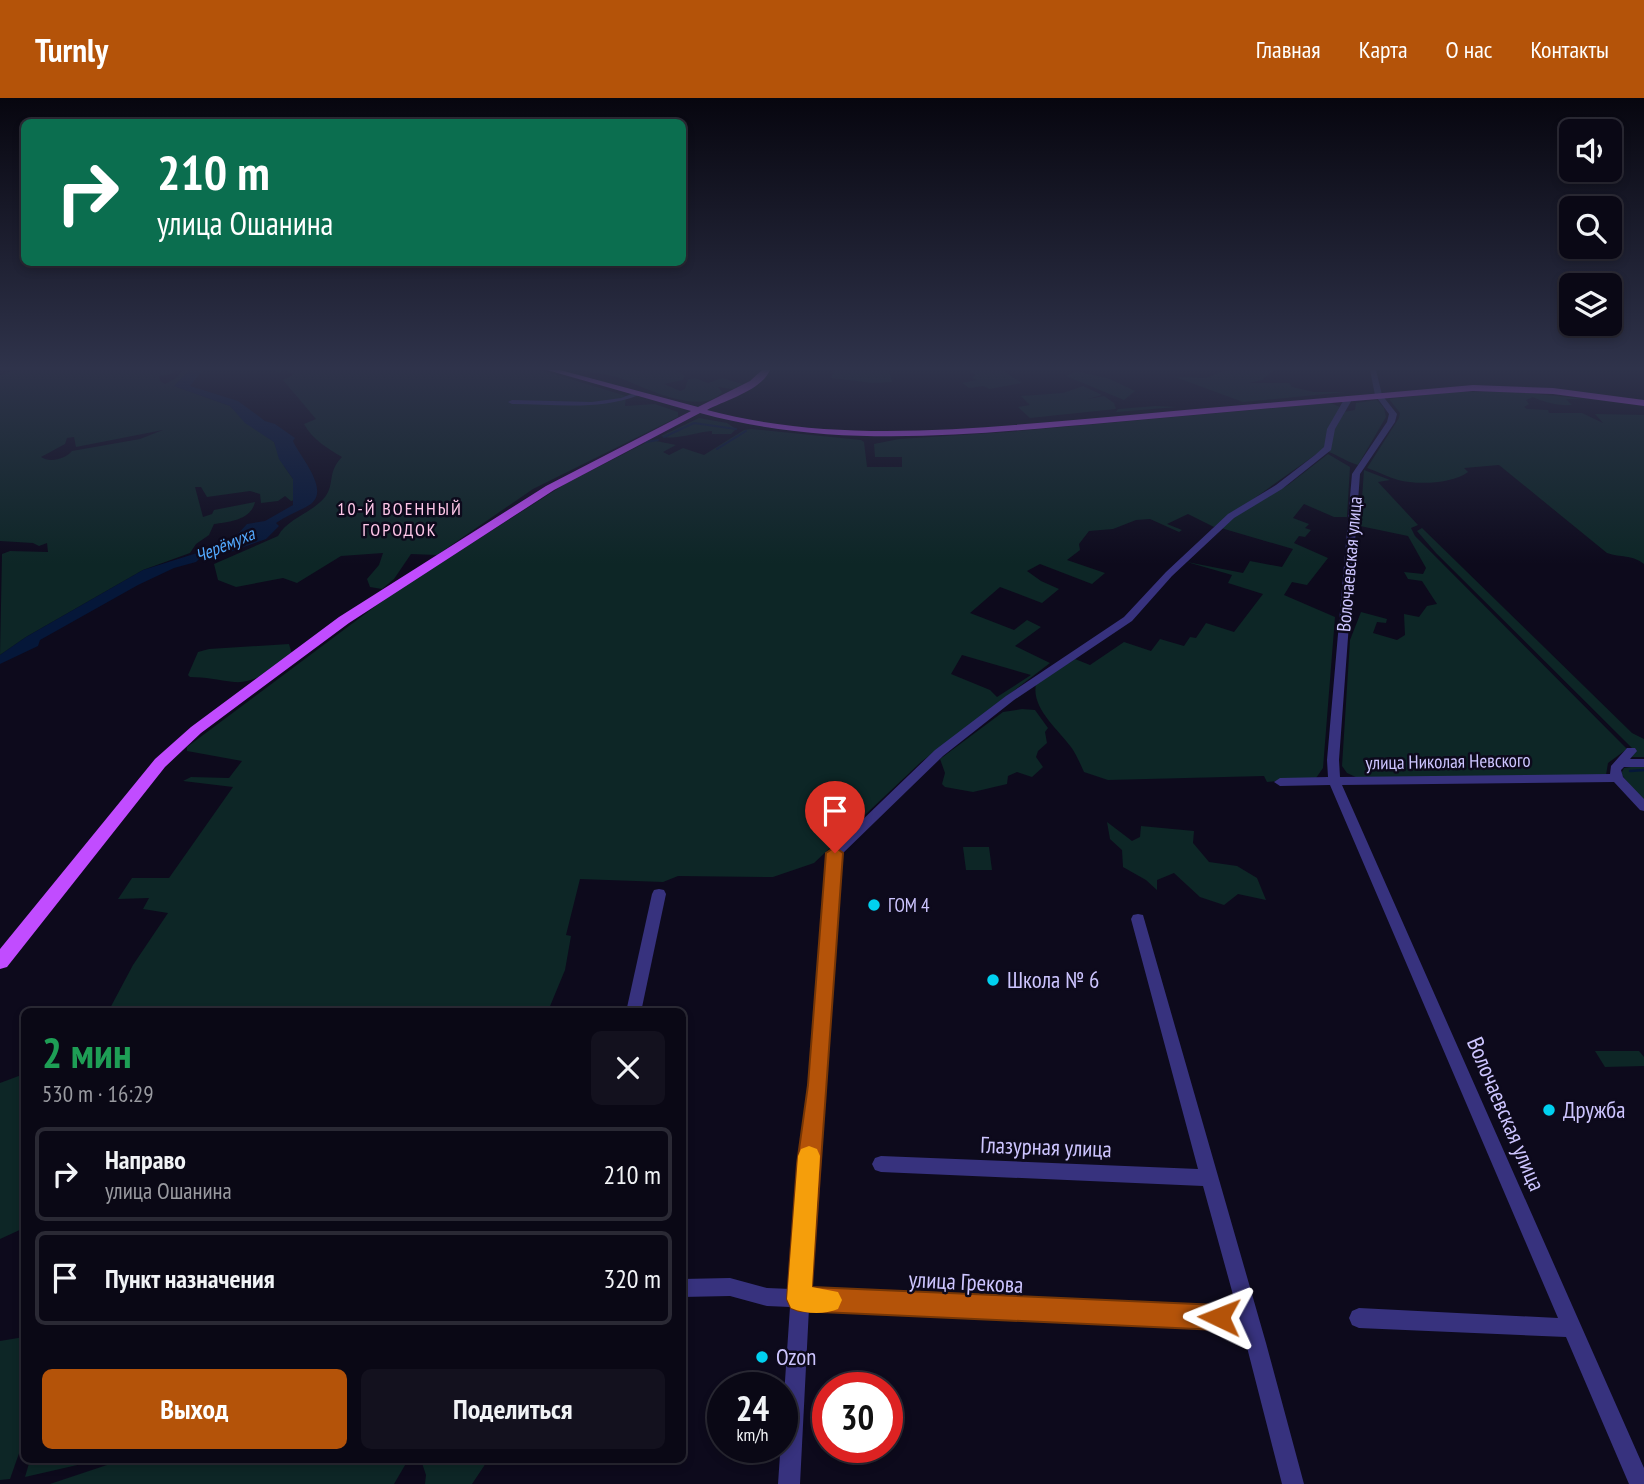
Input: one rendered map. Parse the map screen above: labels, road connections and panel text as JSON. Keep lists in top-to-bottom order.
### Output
{
  "streets": {
    "street": [
      "Волочаевская улица",
      "улица Николая Невского",
      "Глазурная улица",
      "улица Грекова"
    ]
  },
  "crossings": [
    ["Волочаевская улица", "улица Николая Невского"]
  ],
  "districts": ["10-Й ВОЕННЫЙ ГОРОДОК"],
  "water": ["Черёмуха"],
  "places": [
    "ГОМ 4",
    "Школа № 6",
    "Дружба",
    "Ozon"
  ],
  "page": {
    "header": "Turnly",
    "nav": [
      "Главная",
      "Карта",
      "О нас",
      "Контакты"
    ],
    "turn": ["210 m", "улица Ошанина"],
    "heading": ["2 мин", "530 m · 16:29"],
    "list": [
      {
        "name": "Направо",
        "note": "улица Ошанина",
        "value": "210 m"
      },
      {
        "name": "Пункт назначения",
        "value": "320 m"
      }
    ],
    "buttons": ["Выход", "Поделиться"],
    "speed": "24 km/h",
    "limit": "30"
  }
}
